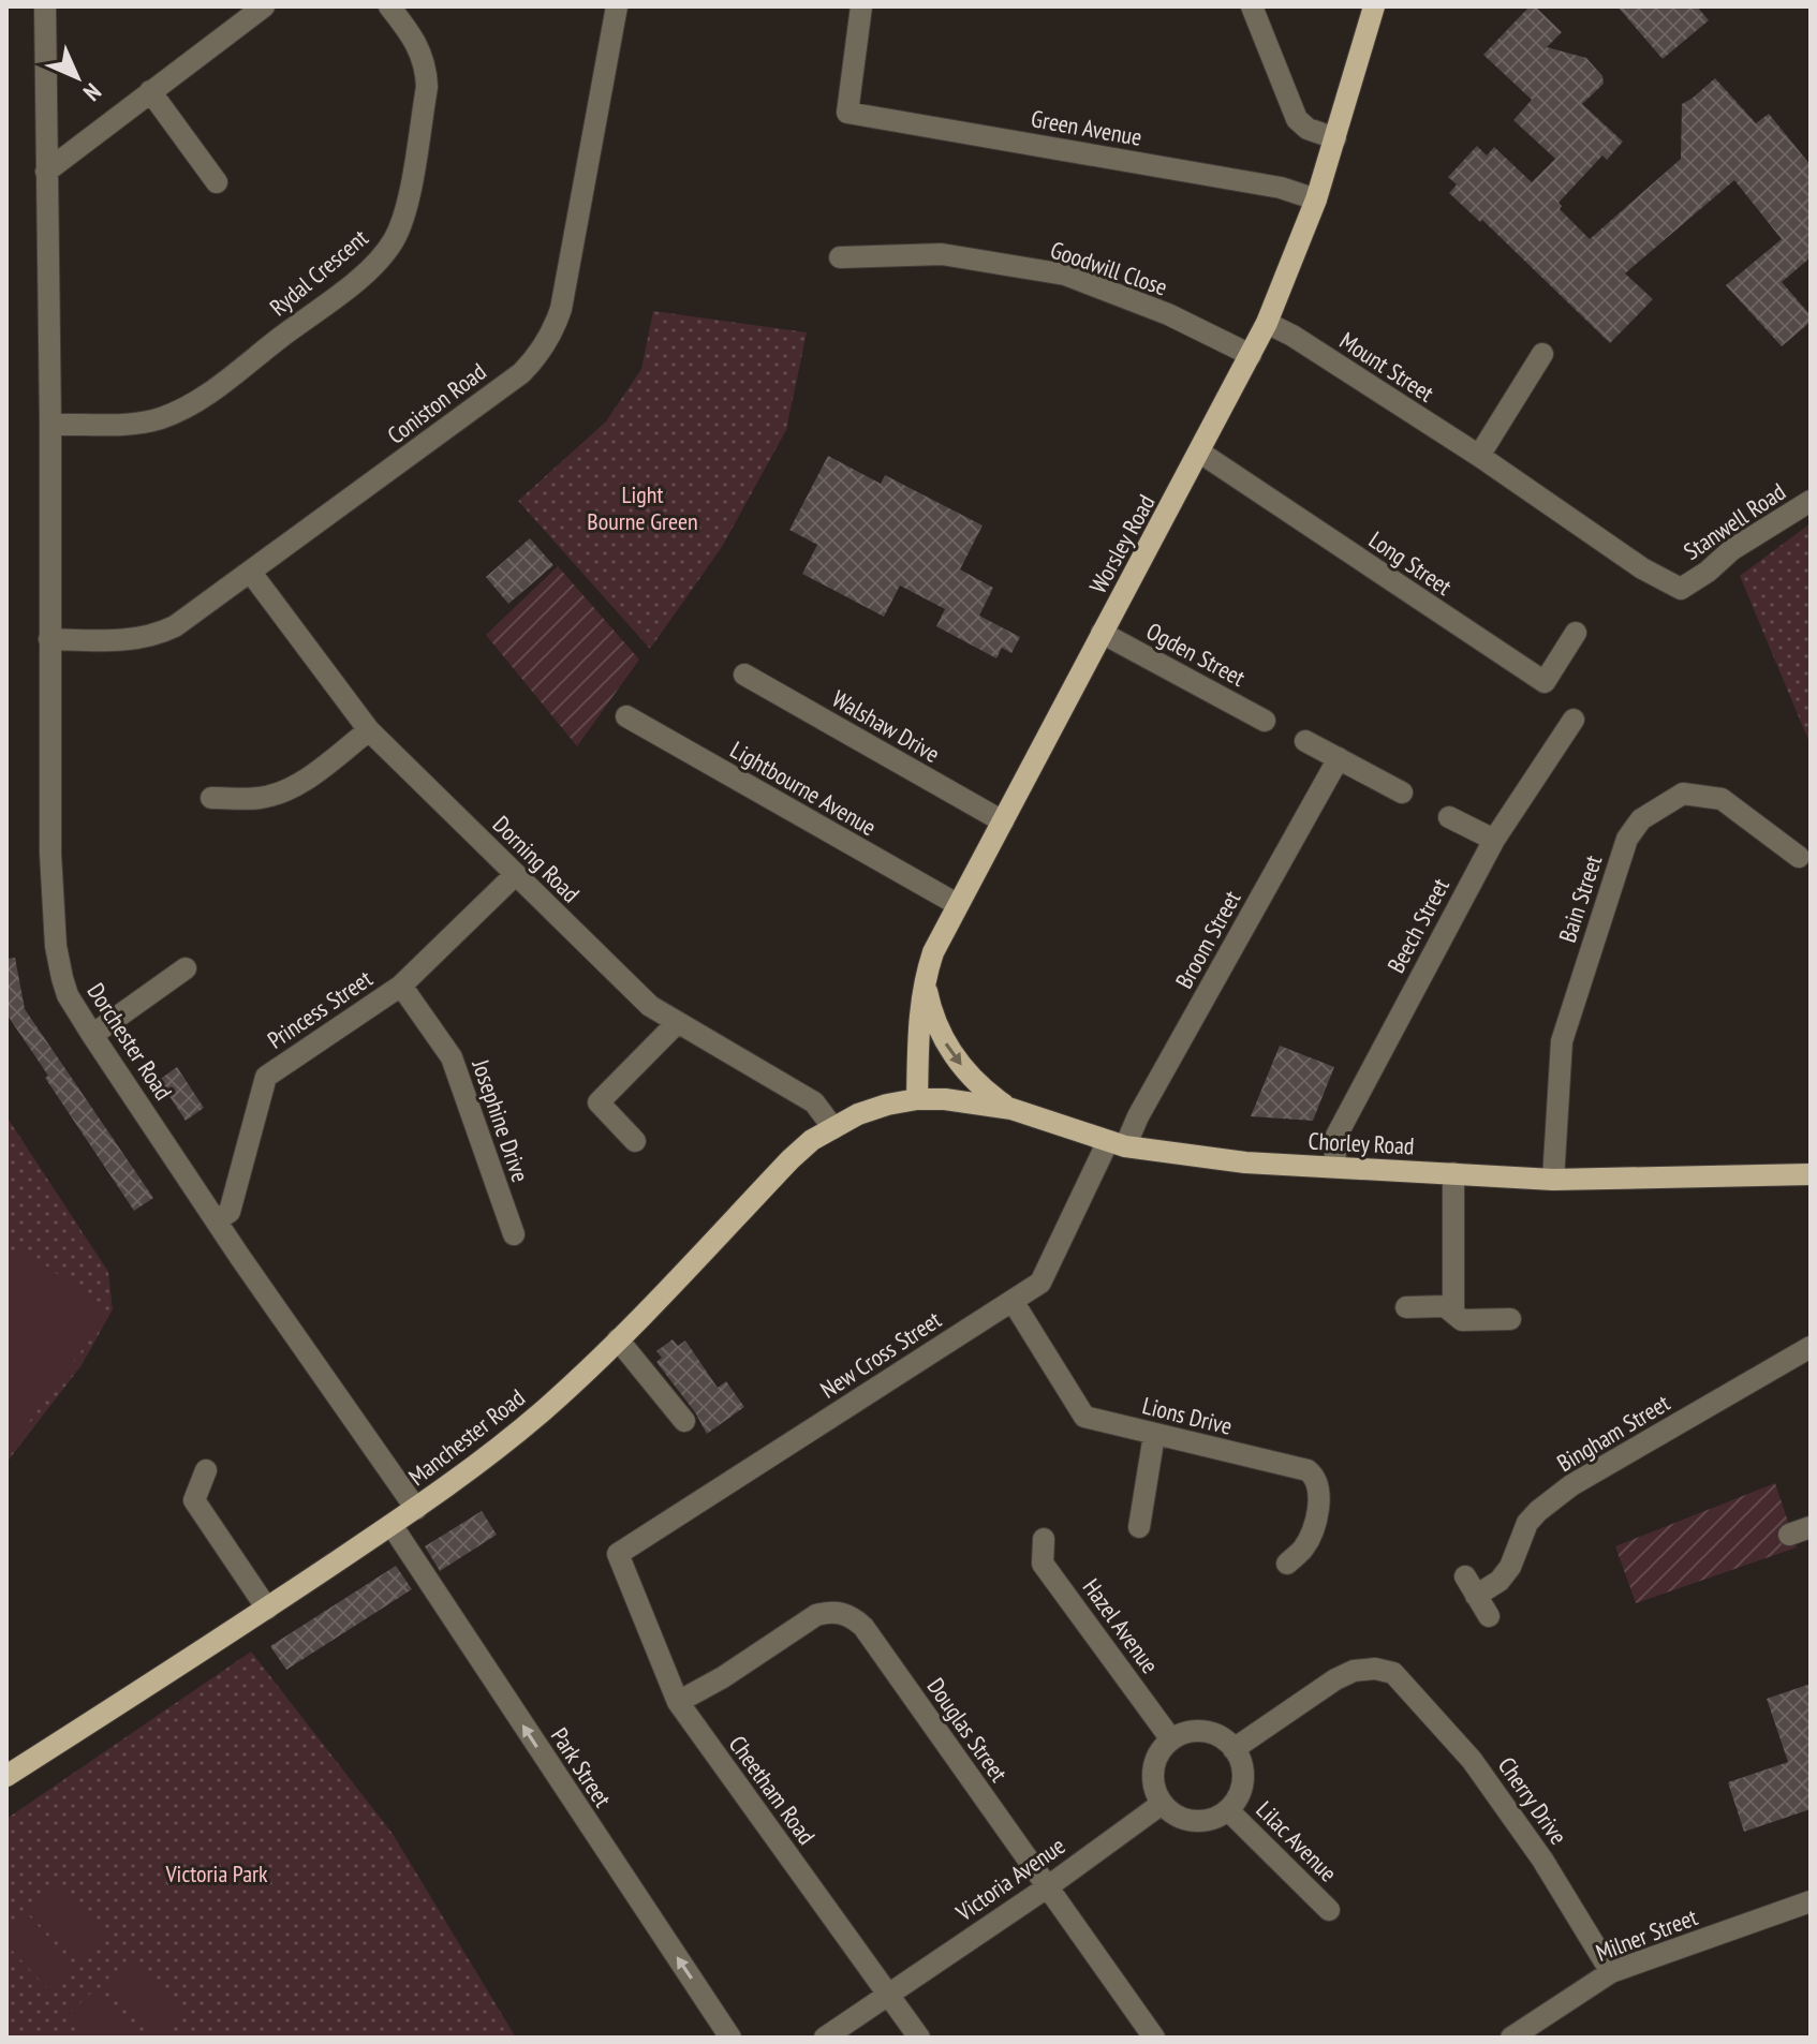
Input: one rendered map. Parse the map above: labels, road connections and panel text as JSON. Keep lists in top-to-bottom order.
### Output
{
  "streets": {
    "main road": ["Worsley Road", "Chorley Road", "Manchester Road"],
    "street": [
      "Green Avenue",
      "Goodwill Close",
      "Rydal Crescent",
      "Mount Street",
      "Coniston Road",
      "Stanwell Road",
      "Long Street",
      "Ogden Street",
      "Walshaw Drive",
      "Lightbourne Avenue",
      "Dorning Road",
      "Bain Street",
      "Beech Street",
      "Broom Street",
      "Princess Street",
      "Dorchester Road",
      "Josephine Drive",
      "New Cross Street",
      "Lions Drive",
      "Bingham Street",
      "Hazel Avenue",
      "Douglas Street",
      "Park Street",
      "Cheetham Road",
      "Cherry Drive",
      "Lilac Avenue",
      "Victoria Avenue",
      "Milner Street"
    ]
  },
  "crossings": [
    ["Green Avenue", "Worsley Road"],
    ["Goodwill Close", "Worsley Road"],
    ["Rydal Crescent", "Dorchester Road"],
    ["Mount Street", "Stanwell Road"],
    ["Mount Street", "Worsley Road"],
    ["Coniston Road", "Dorning Road"],
    ["Coniston Road", "Dorchester Road"],
    ["Worsley Road", "Long Street"],
    ["Worsley Road", "Ogden Street"],
    ["Worsley Road", "Walshaw Drive"],
    ["Worsley Road", "Lightbourne Avenue"],
    ["Worsley Road", "Chorley Road"],
    ["Worsley Road", "Manchester Road"],
    ["Dorning Road", "Princess Street"],
    ["Dorning Road", "Manchester Road"],
    ["Bain Street", "Chorley Road"],
    ["Beech Street", "Chorley Road"],
    ["Broom Street", "Chorley Road"],
    ["Broom Street", "New Cross Street"],
    ["Princess Street", "Dorchester Road"],
    ["Princess Street", "Josephine Drive"],
    ["Dorchester Road", "Manchester Road"],
    ["Chorley Road", "New Cross Street"],
    ["Chorley Road", "Manchester Road"],
    ["New Cross Street", "Lions Drive"],
    ["New Cross Street", "Cheetham Road"],
    ["Manchester Road", "Park Street"],
    ["Hazel Avenue", "Cherry Drive"],
    ["Hazel Avenue", "Lilac Avenue"],
    ["Hazel Avenue", "Victoria Avenue"],
    ["Douglas Street", "Cheetham Road"],
    ["Douglas Street", "Victoria Avenue"],
    ["Cheetham Road", "Victoria Avenue"],
    ["Cherry Drive", "Lilac Avenue"],
    ["Cherry Drive", "Victoria Avenue"],
    ["Cherry Drive", "Milner Street"],
    ["Lilac Avenue", "Victoria Avenue"]
  ],
  "one_way": ["Park Street"],
  "parks": ["Light Bourne Green", "Victoria Park"],
  "north": "bottom right"
}
